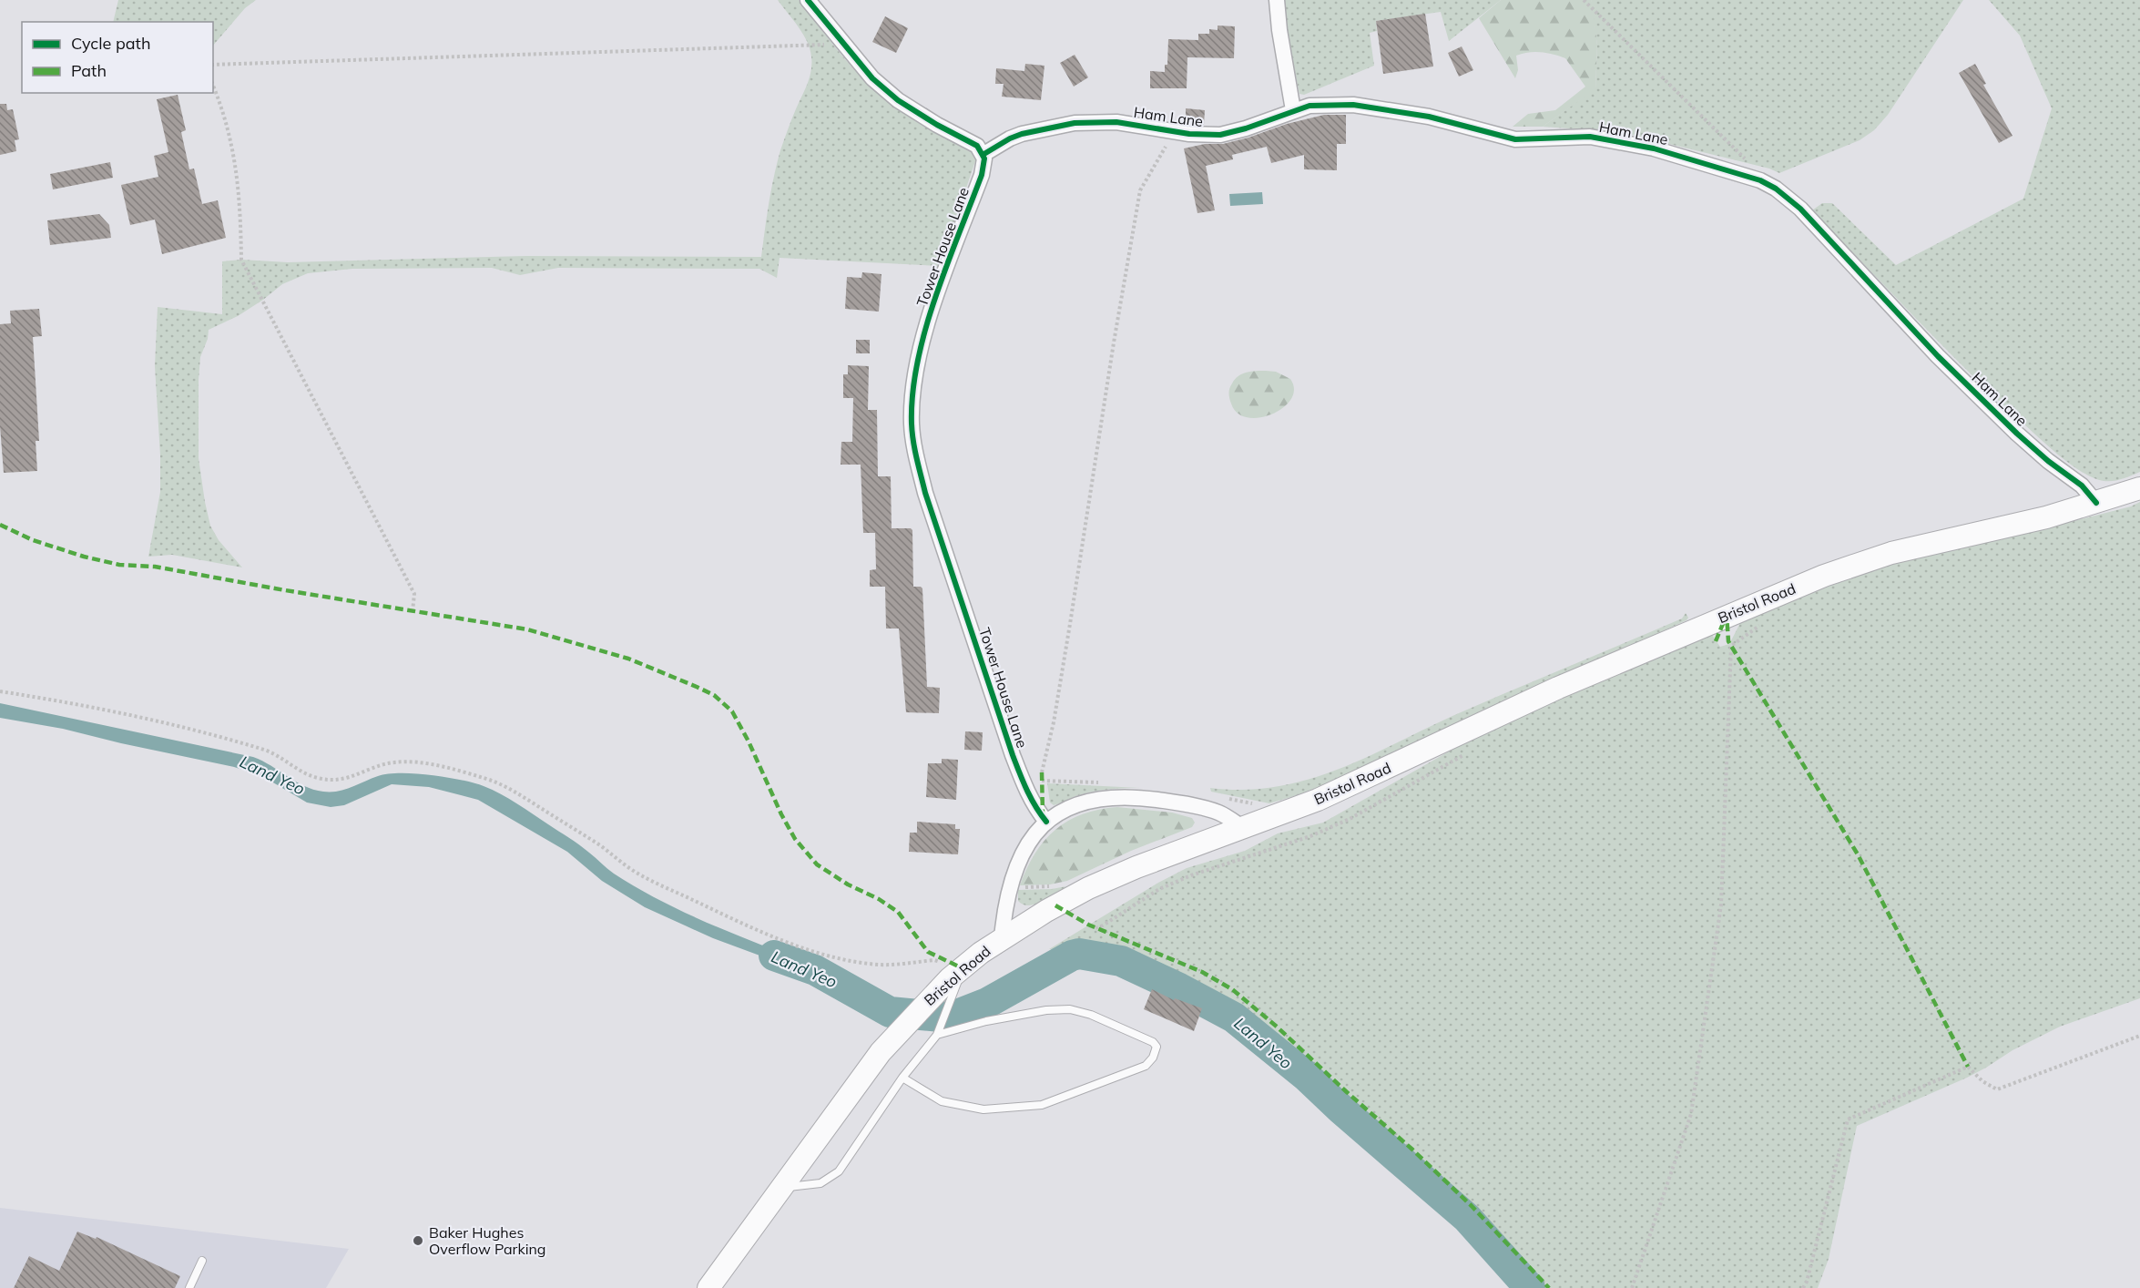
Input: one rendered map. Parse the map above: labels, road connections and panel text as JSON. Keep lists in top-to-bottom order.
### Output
{
  "streets": {
    "main road": ["Bristol Road"],
    "street": ["Ham Lane", "Tower House Lane"]
  },
  "crossings": [
    ["Ham Lane", "Tower House Lane"],
    ["Ham Lane", "Bristol Road"]
  ],
  "water": ["Land Yeo"],
  "places": ["Baker Hughes Overflow Parking"],
  "legend": ["Cycle path", "Path"]
}
